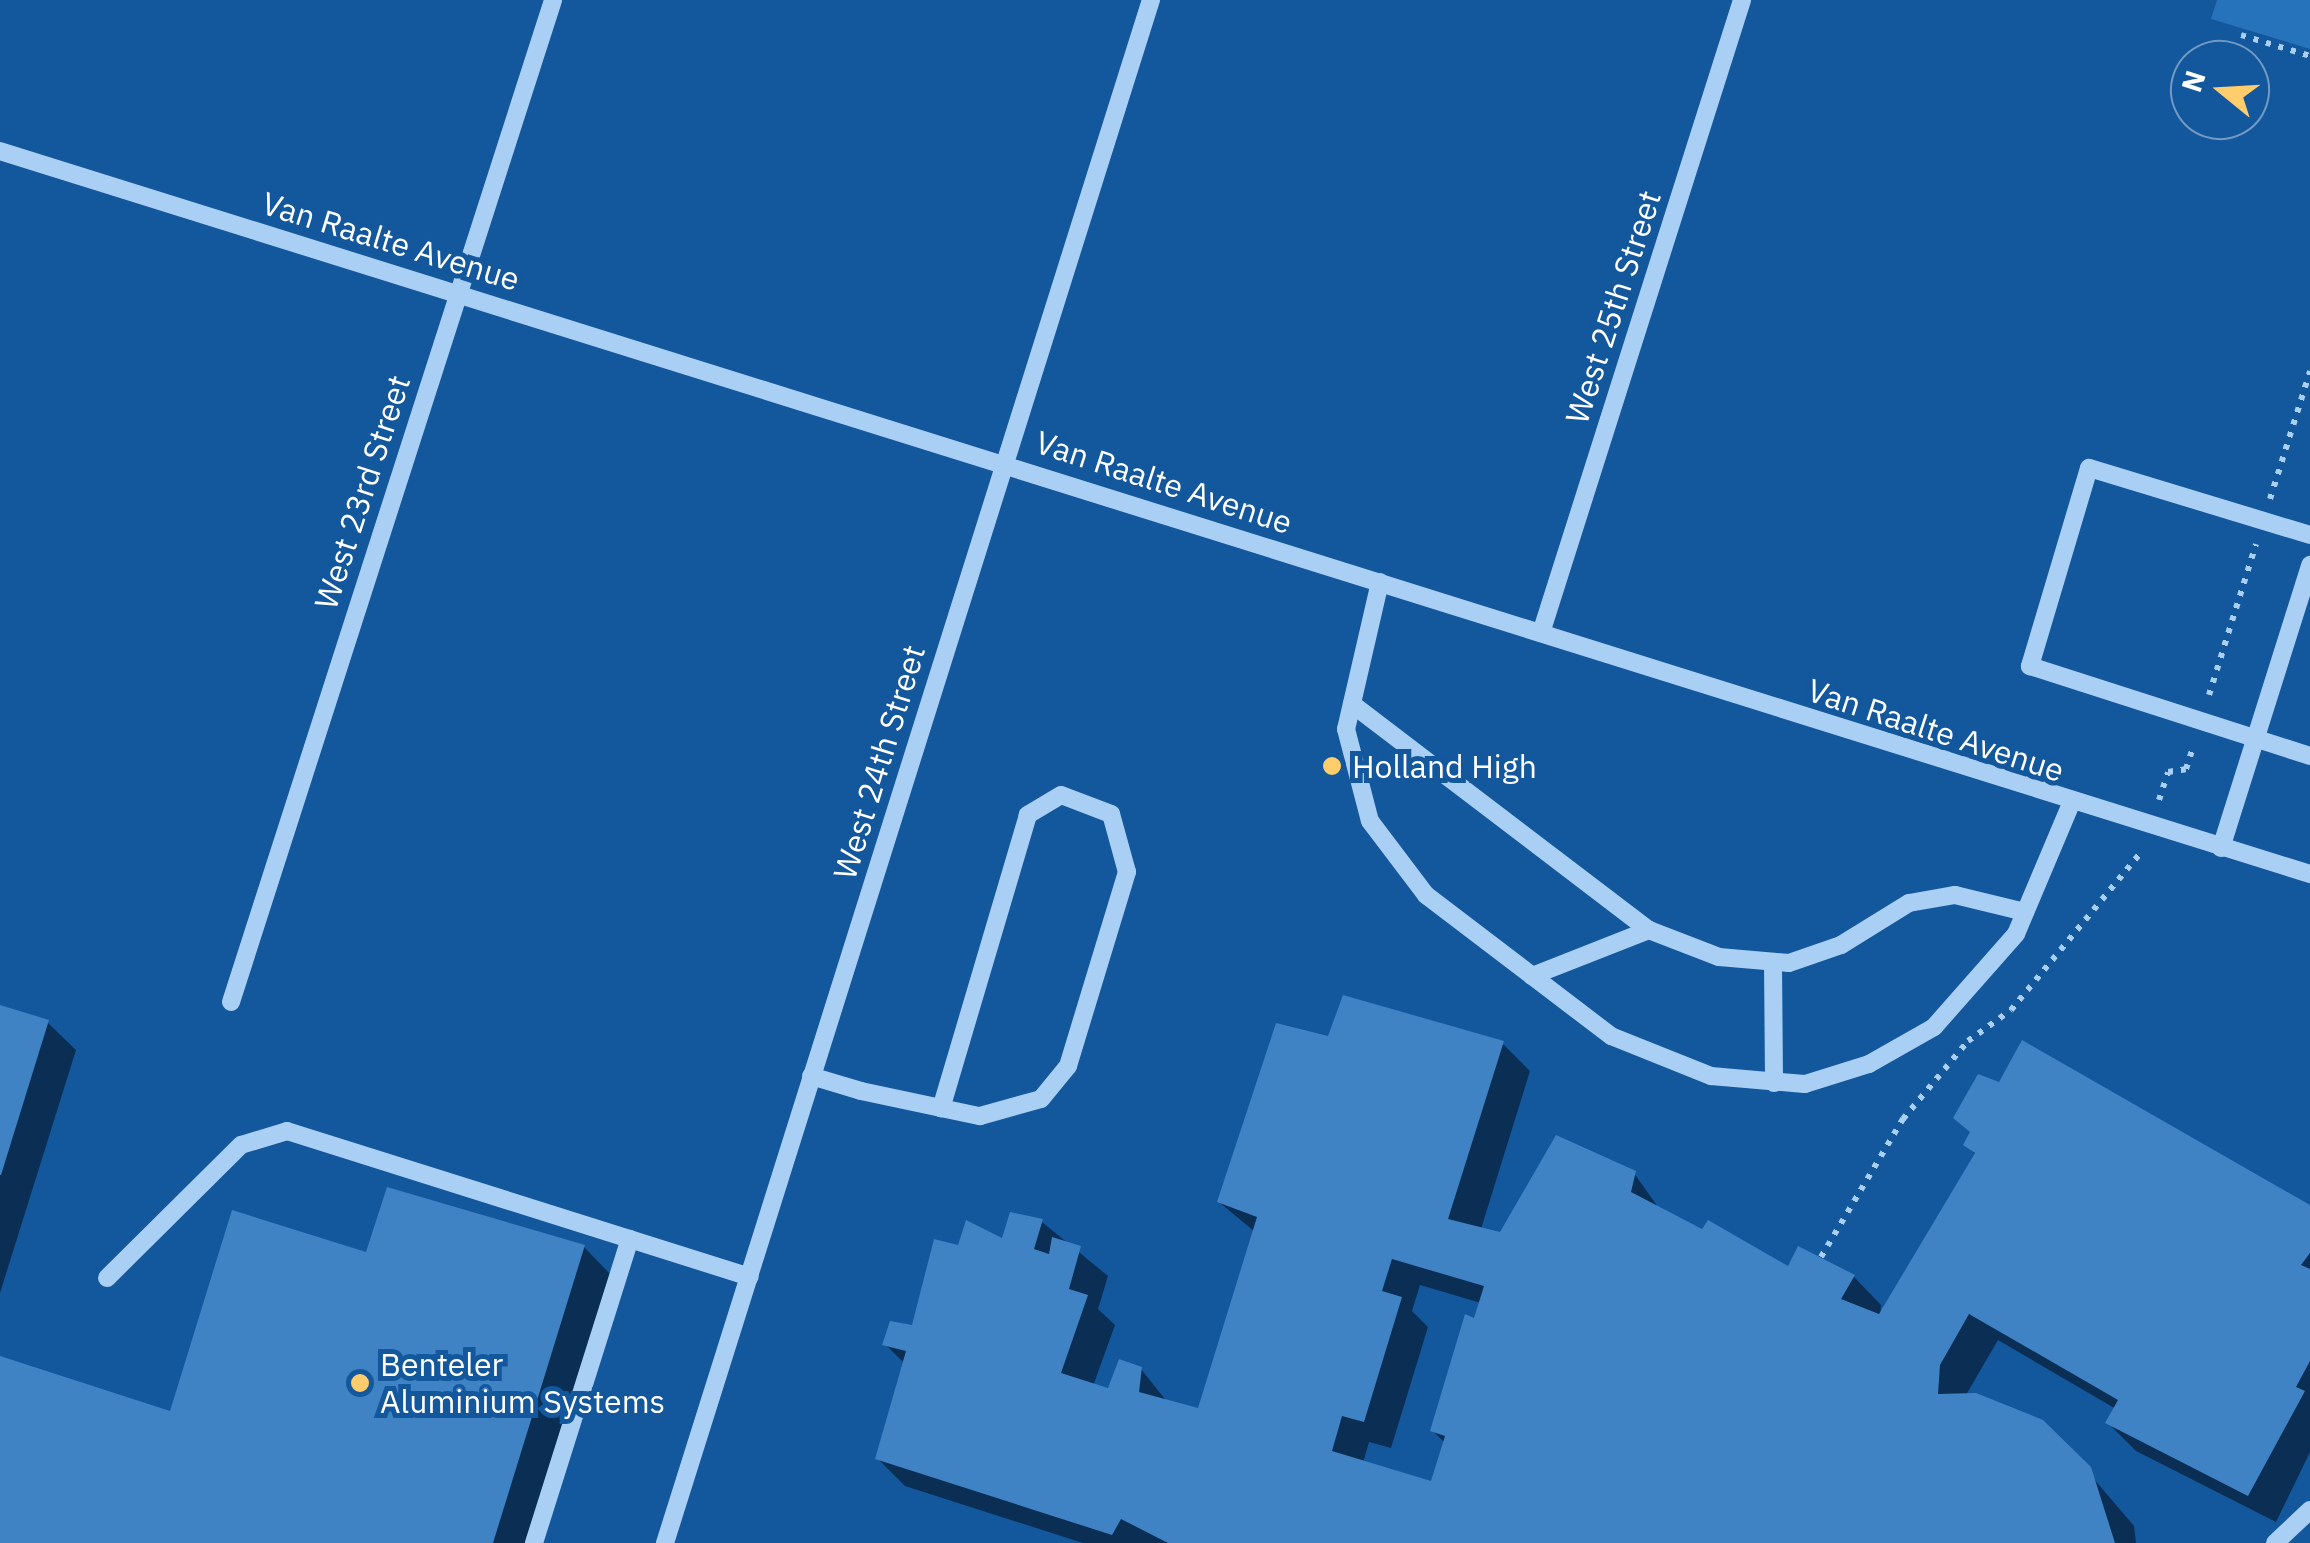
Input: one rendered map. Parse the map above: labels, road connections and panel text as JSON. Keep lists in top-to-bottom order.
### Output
{
  "streets": {
    "street": [
      "Van Raalte Avenue",
      "West 25th Street",
      "West 23rd Street",
      "West 24th Street"
    ]
  },
  "crossings": [
    ["Van Raalte Avenue", "West 25th Street"],
    ["Van Raalte Avenue", "West 23rd Street"],
    ["Van Raalte Avenue", "West 24th Street"]
  ],
  "places": ["Holland High", "Benteler Aluminium Systems"],
  "north": "left"
}
